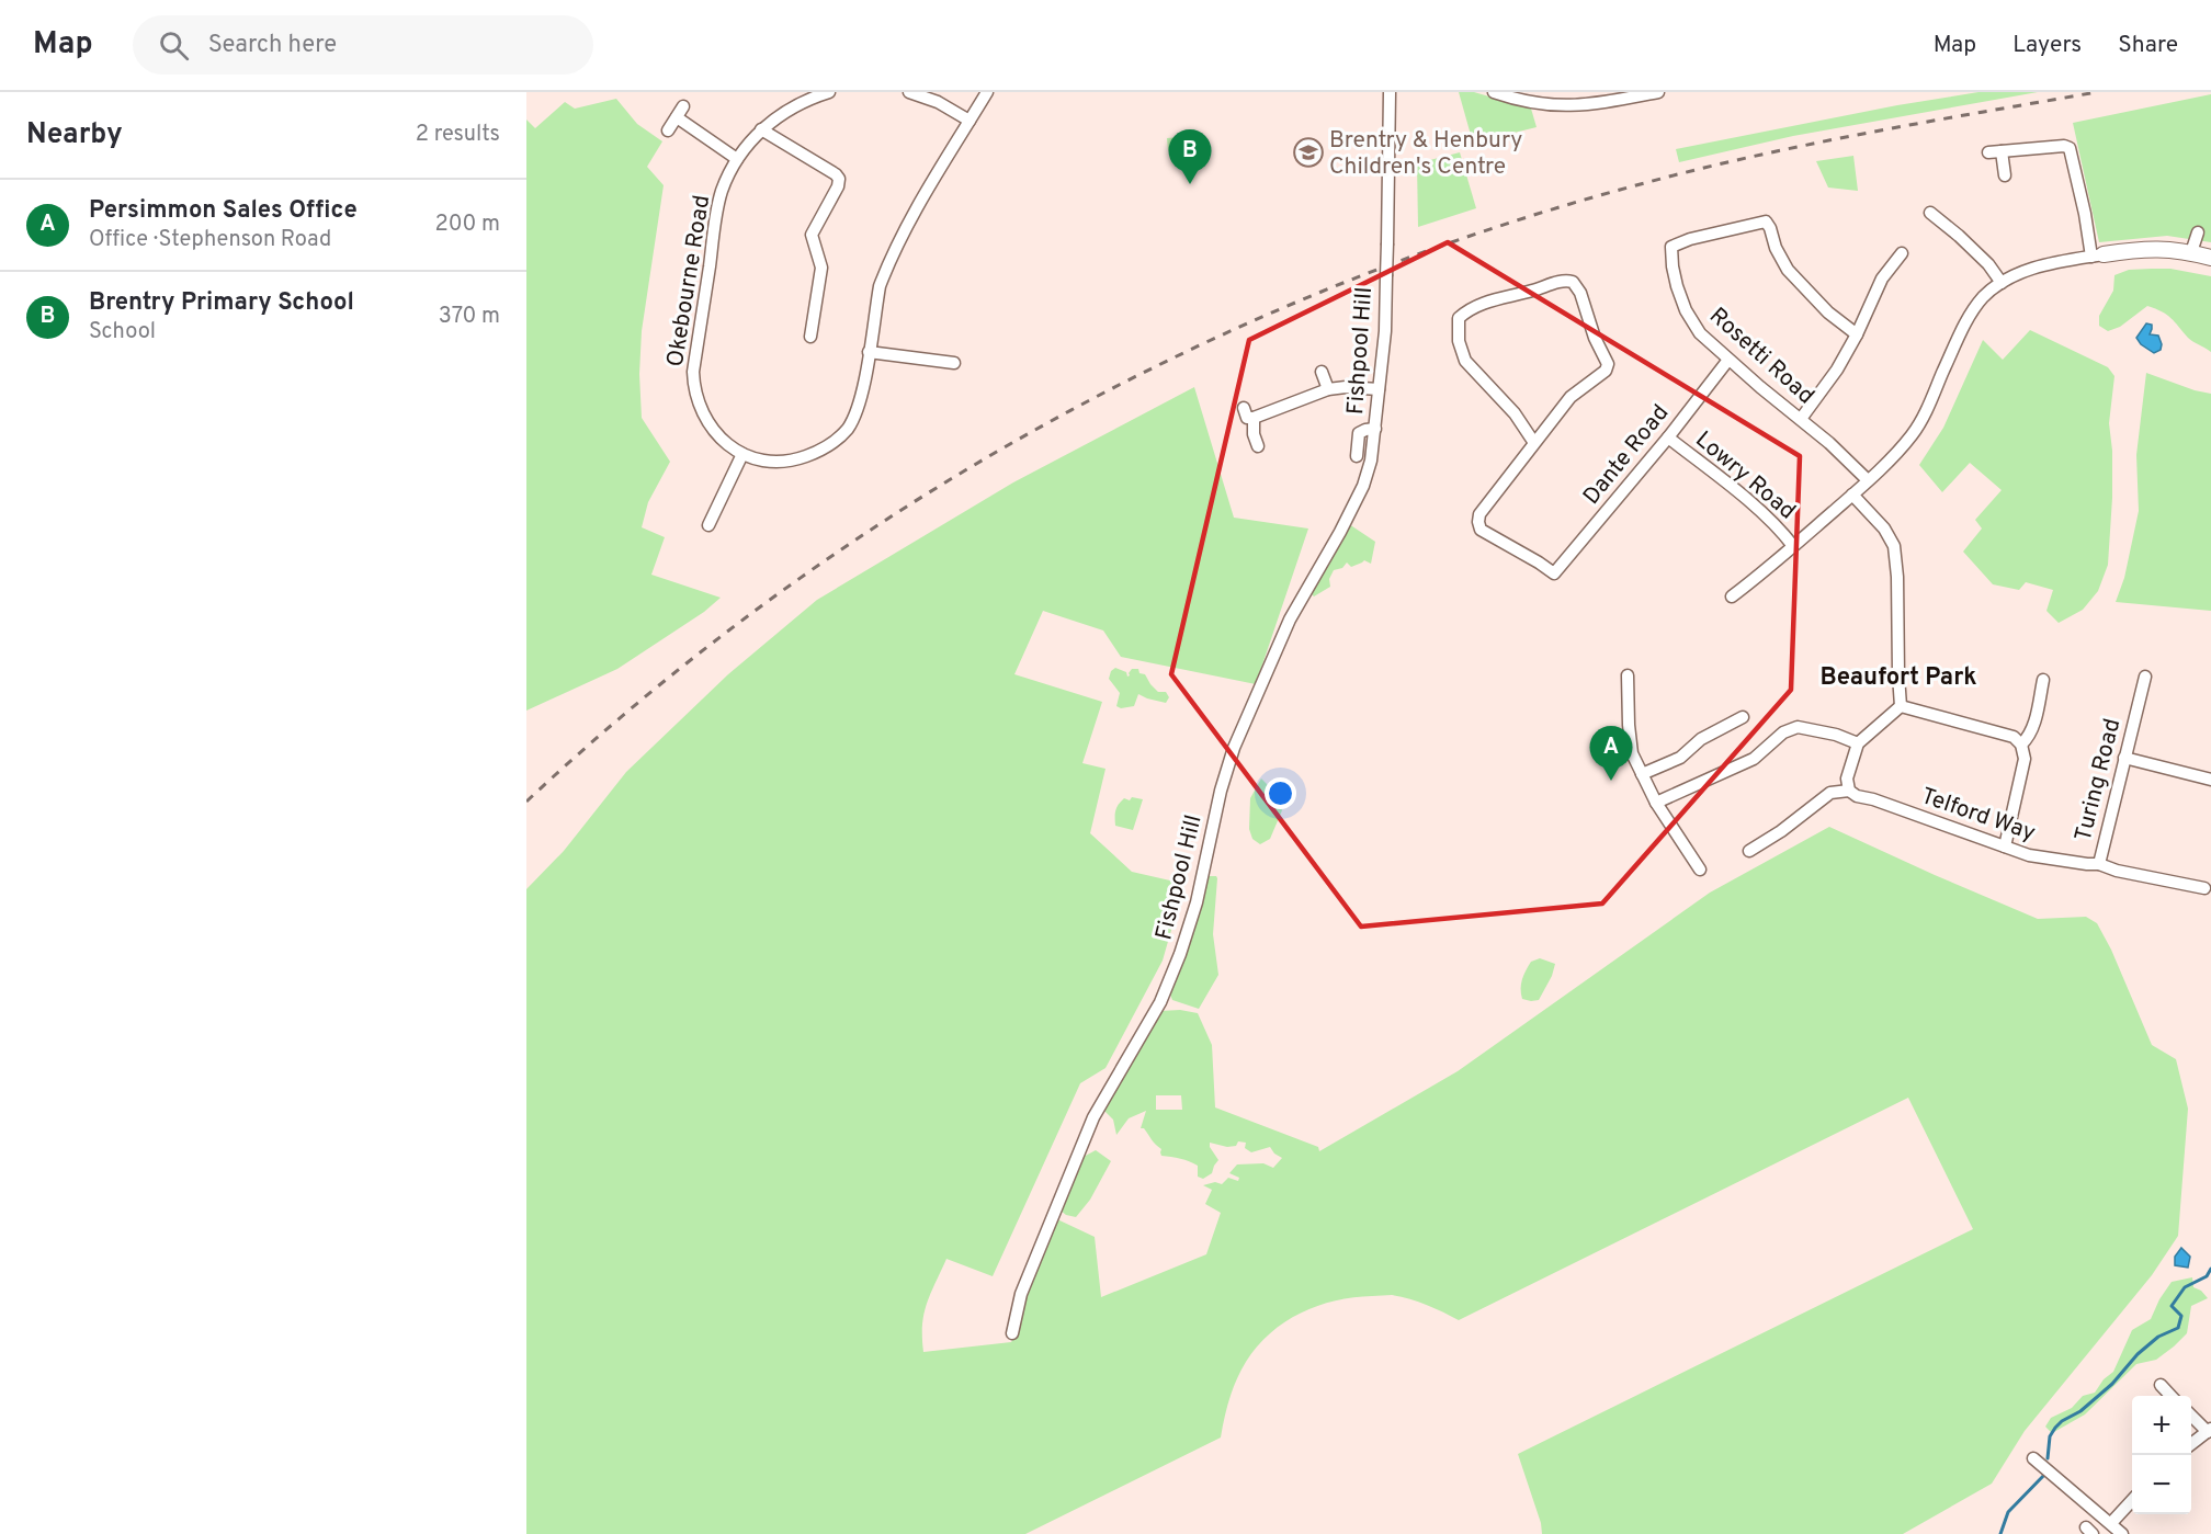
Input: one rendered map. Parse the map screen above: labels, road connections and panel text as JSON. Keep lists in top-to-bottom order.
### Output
{
  "streets": {
    "street": [
      "Okebourne Road",
      "Fishpool Hill",
      "Rosetti Road",
      "Dante Road",
      "Lowry Road",
      "Turing Road",
      "Telford Way"
    ]
  },
  "crossings": [
    ["Rosetti Road", "Dante Road"],
    ["Dante Road", "Lowry Road"],
    ["Turing Road", "Telford Way"]
  ],
  "districts": ["Beaufort Park"],
  "places": {
    "school or university": ["Brentry & Henbury Children's Centre"]
  },
  "page": {
    "header": "Map",
    "search": "Search here",
    "nav": ["Map", "Layers", "Share"],
    "heading": ["Nearby", "2 results"],
    "pins": ["B", "A"],
    "list": [
      {
        "mark": "A",
        "name": "Persimmon Sales Office",
        "note": "Office · Stephenson Road",
        "value": "200 m"
      },
      {
        "mark": "B",
        "name": "Brentry Primary School",
        "note": "School",
        "value": "370 m"
      }
    ],
    "map_buttons": ["+", "−"]
  }
}
